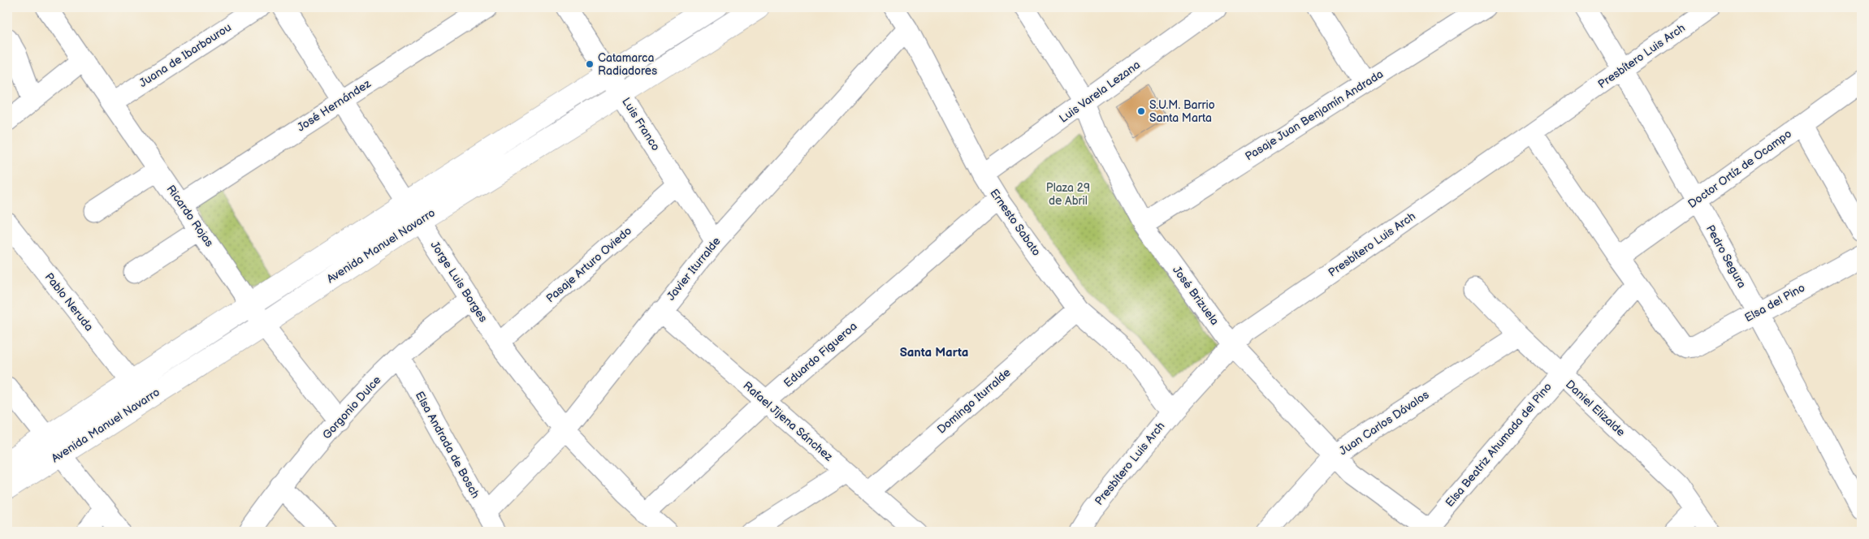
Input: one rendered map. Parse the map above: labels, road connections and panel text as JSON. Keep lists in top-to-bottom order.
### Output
{
  "streets": {
    "main road": ["Avenida Manuel Navarro"],
    "street": [
      "Juana de Ibarbourou",
      "Presbítero Luis Arch",
      "Luis Varela Lezana",
      "José Hernández",
      "Pasaje Juan Benjamín Andrada",
      "Luis Franco",
      "Doctor Ortíz de Ocampo",
      "Ricardo Rojas",
      "Ernesto Sabato",
      "Pedro Segura",
      "Pasaje Arturo Oviedo",
      "Javier Iturralde",
      "Jorge Luis Borges",
      "José Brizuela",
      "Pablo Neruda",
      "Elsa del Pino",
      "Eduardo Figueroa",
      "Domingo Iturralde",
      "Gorgonio Dulce",
      "Daniel Elizalde",
      "Rafael Jijena Sánchez",
      "Juan Carlos Dávalos",
      "Elsa Andrada de Bosch",
      "Elsa Beatriz Ahumada del Pino"
    ]
  },
  "crossings": [
    ["Juana de Ibarbourou", "Ricardo Rojas"],
    ["Presbítero Luis Arch", "Ernesto Sabato"],
    ["Presbítero Luis Arch", "Pedro Segura"],
    ["Presbítero Luis Arch", "José Brizuela"],
    ["Luis Varela Lezana", "Ernesto Sabato"],
    ["Luis Varela Lezana", "José Brizuela"],
    ["José Hernández", "Ricardo Rojas"],
    ["José Hernández", "Jorge Luis Borges"],
    ["Pasaje Juan Benjamín Andrada", "José Brizuela"],
    ["Luis Franco", "Avenida Manuel Navarro"],
    ["Luis Franco", "Pasaje Arturo Oviedo"],
    ["Luis Franco", "Javier Iturralde"],
    ["Doctor Ortíz de Ocampo", "Pedro Segura"],
    ["Ricardo Rojas", "Avenida Manuel Navarro"],
    ["Ricardo Rojas", "Gorgonio Dulce"],
    ["Ernesto Sabato", "Javier Iturralde"],
    ["Ernesto Sabato", "Eduardo Figueroa"],
    ["Ernesto Sabato", "Domingo Iturralde"],
    ["Avenida Manuel Navarro", "Jorge Luis Borges"],
    ["Avenida Manuel Navarro", "Pablo Neruda"],
    ["Pedro Segura", "Elsa del Pino"],
    ["Pasaje Arturo Oviedo", "Jorge Luis Borges"],
    ["Javier Iturralde", "Jorge Luis Borges"],
    ["Javier Iturralde", "Rafael Jijena Sánchez"],
    ["Javier Iturralde", "Elsa Andrada de Bosch"],
    ["Jorge Luis Borges", "Eduardo Figueroa"],
    ["Jorge Luis Borges", "Gorgonio Dulce"],
    ["José Brizuela", "Juan Carlos Dávalos"],
    ["José Brizuela", "Elsa Beatriz Ahumada del Pino"],
    ["Elsa del Pino", "Elsa Beatriz Ahumada del Pino"],
    ["Eduardo Figueroa", "Rafael Jijena Sánchez"],
    ["Domingo Iturralde", "Rafael Jijena Sánchez"],
    ["Gorgonio Dulce", "Elsa Andrada de Bosch"],
    ["Daniel Elizalde", "Juan Carlos Dávalos"],
    ["Daniel Elizalde", "Elsa Beatriz Ahumada del Pino"]
  ],
  "districts": ["Santa Marta"],
  "parks": ["Plaza 29 de Abril"],
  "places": ["Catamarca Radiadores", "S.U.M. Barrio Santa Marta"]
}
